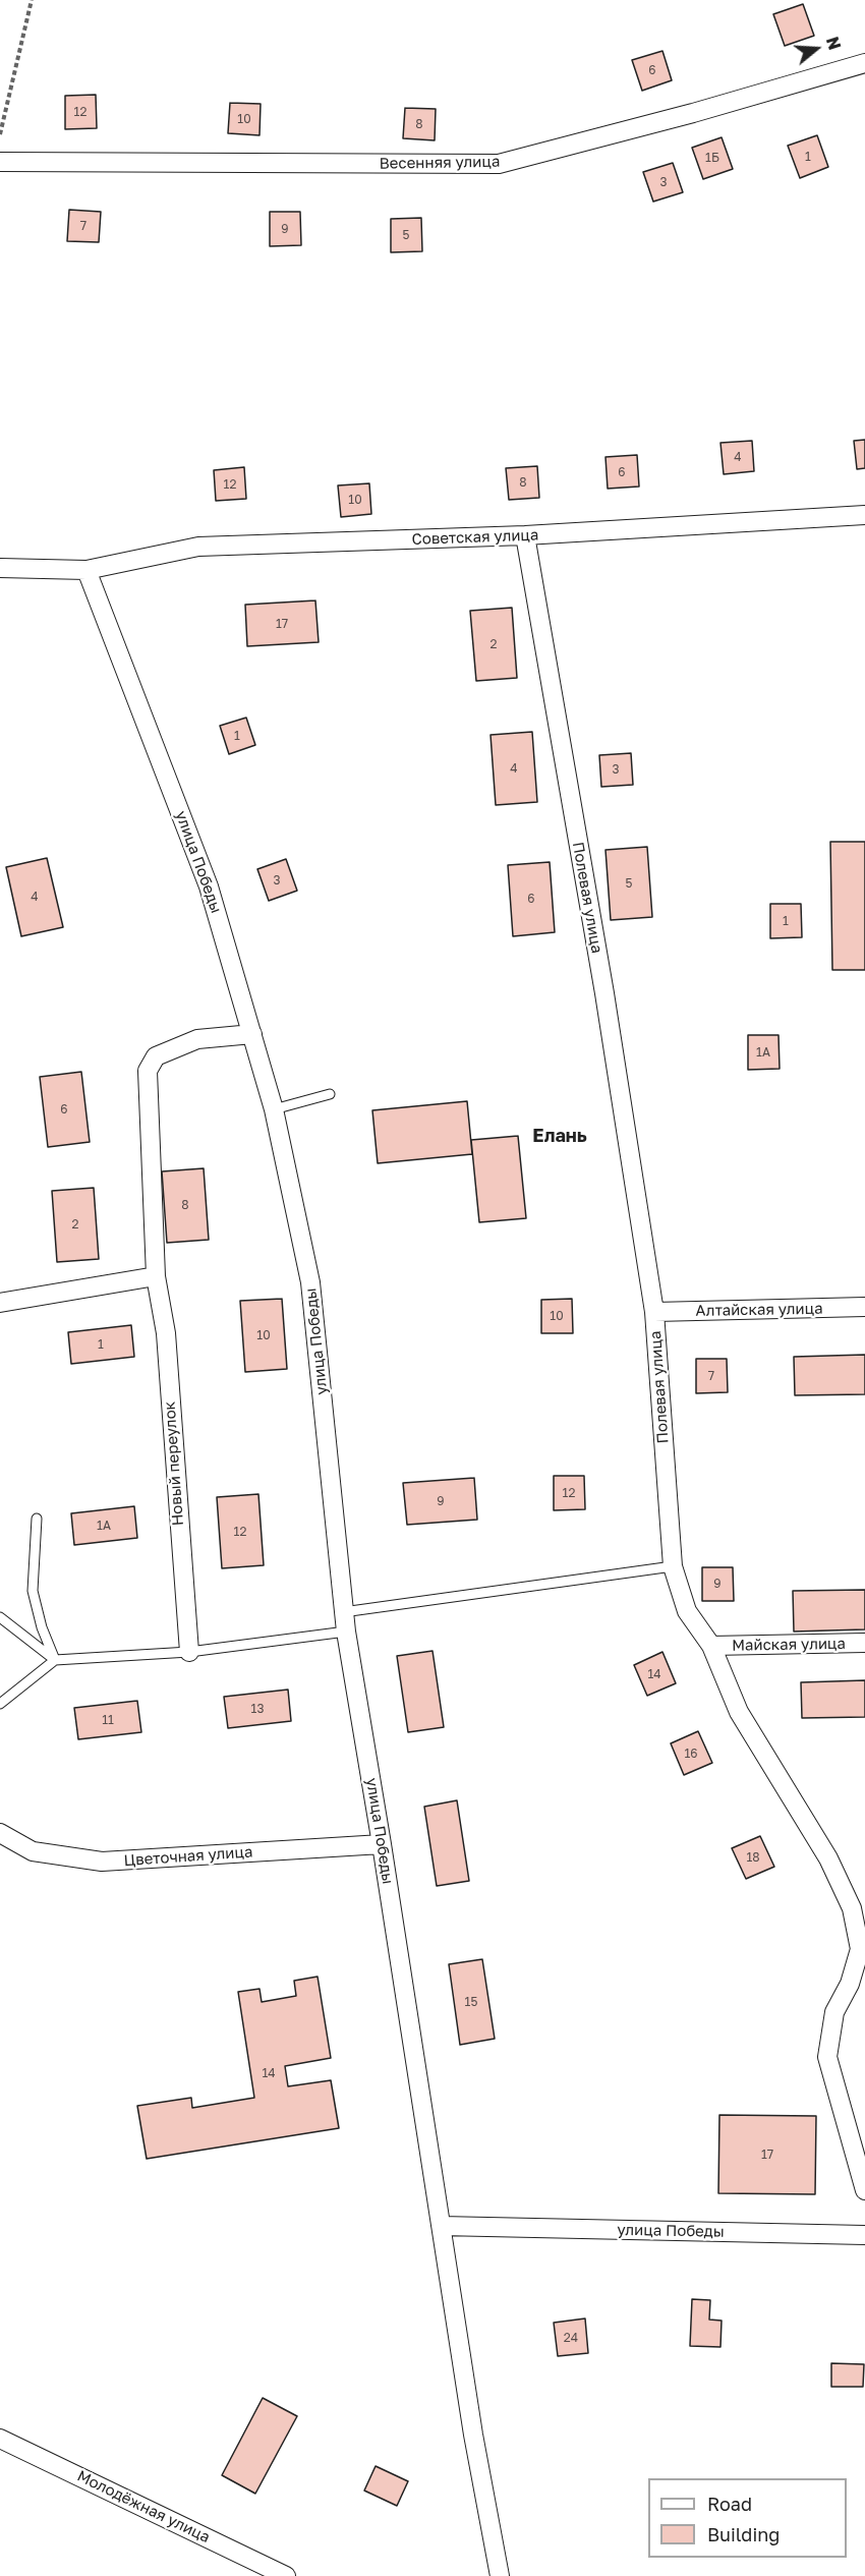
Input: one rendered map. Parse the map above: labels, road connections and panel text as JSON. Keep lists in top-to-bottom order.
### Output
{
  "streets": {
    "street": [
      "Весенняя улица",
      "Советская улица",
      "улица Победы",
      "Полевая улица",
      "Алтайская улица",
      "Новый переулок",
      "Майская улица",
      "Цветочная улица",
      "Молодёжная улица"
    ]
  },
  "crossings": [
    ["Советская улица", "улица Победы"],
    ["Советская улица", "Полевая улица"],
    ["улица Победы", "Новый переулок"],
    ["улица Победы", "Цветочная улица"],
    ["Полевая улица", "Алтайская улица"],
    ["Полевая улица", "Майская улица"]
  ],
  "districts": ["Елань"],
  "house_numbers": [
    "6",
    "12",
    "10",
    "8",
    "1",
    "1Б",
    "3",
    "7",
    "9",
    "5",
    "4",
    "6",
    "8",
    "12",
    "10",
    "17",
    "2",
    "1",
    "4",
    "3",
    "3",
    "5",
    "4",
    "6",
    "1",
    "1А",
    "6",
    "8",
    "2",
    "10",
    "10",
    "1",
    "7",
    "12",
    "9",
    "1А",
    "12",
    "9",
    "14",
    "13",
    "11",
    "16",
    "18",
    "15",
    "14",
    "17",
    "24"
  ],
  "legend": ["Road", "Building"],
  "north": "right"
}
